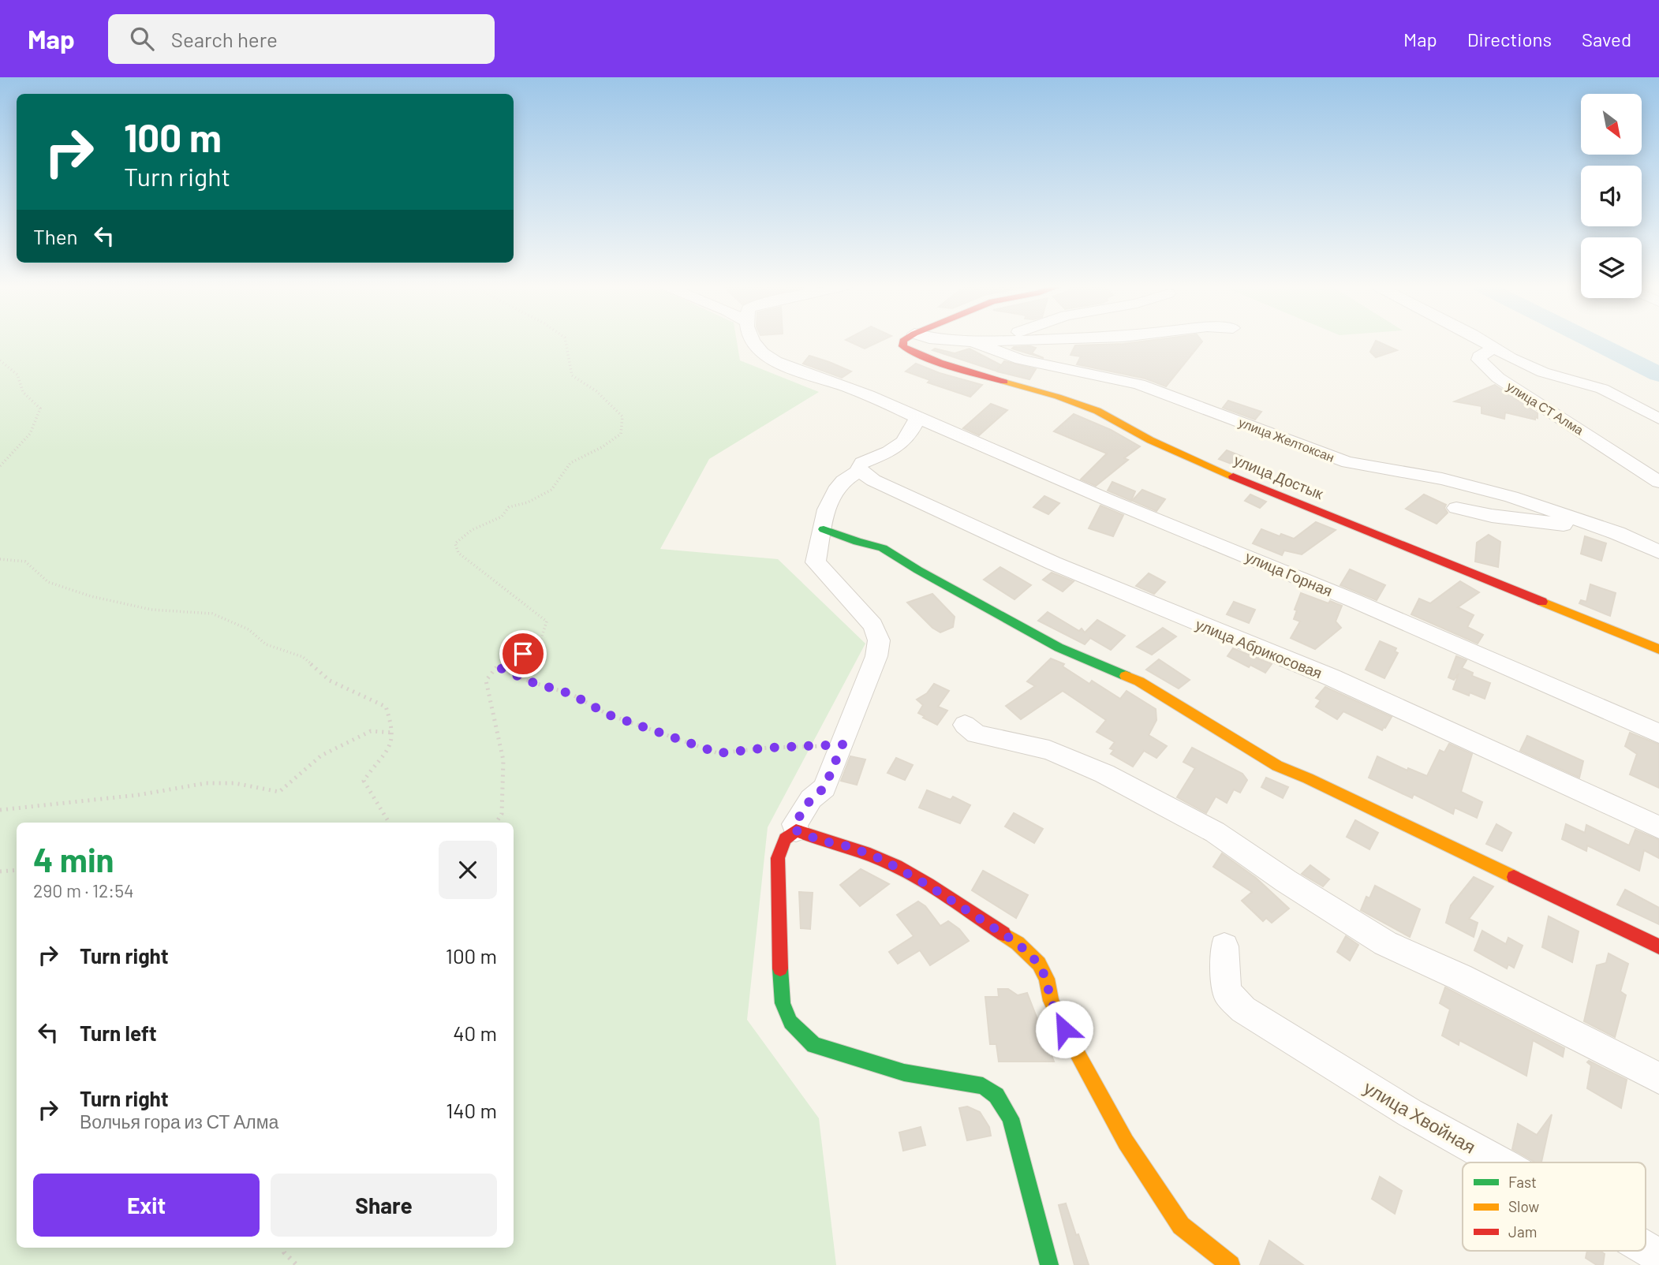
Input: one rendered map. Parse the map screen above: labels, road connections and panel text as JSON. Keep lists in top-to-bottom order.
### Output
{
  "streets": {
    "street": [
      "улица СТ Алма",
      "улица Желтоксан",
      "улица Достык",
      "улица Горная",
      "улица Абрикосовая",
      "улица Хвойная"
    ]
  },
  "legend": ["Fast", "Slow", "Jam"],
  "north": "bottom right",
  "page": {
    "header": "Map",
    "search": "Search here",
    "nav": ["Map", "Directions", "Saved"],
    "turn": ["100 m", "Turn right"],
    "then": "Then",
    "heading": ["4 min", "290 m · 12:54"],
    "list": [
      {
        "name": "Turn right",
        "value": "100 m"
      },
      {
        "name": "Turn left",
        "value": "40 m"
      },
      {
        "name": "Turn right",
        "note": "Волчья гора из СТ Алма",
        "value": "140 m"
      }
    ],
    "buttons": ["Exit", "Share"]
  }
}
